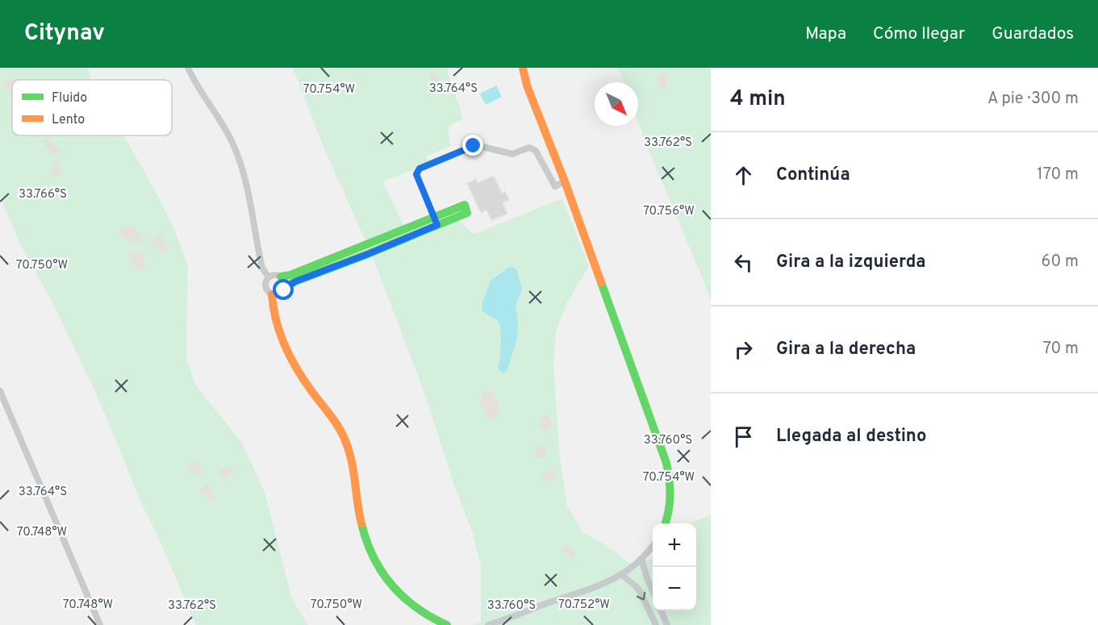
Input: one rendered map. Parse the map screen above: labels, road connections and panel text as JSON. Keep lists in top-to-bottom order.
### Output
{
  "legend": ["Fluido", "Lento"],
  "north": "bottom right",
  "page": {
    "header": "Citynav",
    "nav": ["Mapa", "Cómo llegar", "Guardados"],
    "heading": ["4 min", "A pie · 300 m"],
    "list": [
      ["Continúa", "170 m"],
      ["Gira a la izquierda", "60 m"],
      ["Gira a la derecha", "70 m"],
      "Llegada al destino"
    ],
    "map_buttons": ["+", "−"]
  },
  "coordinates": [
    "33.764°S",
    "70.754°W",
    "33.762°S",
    "33.766°S",
    "70.756°W",
    "70.750°W",
    "33.760°S",
    "70.748°W",
    "70.752°W"
  ]
}
